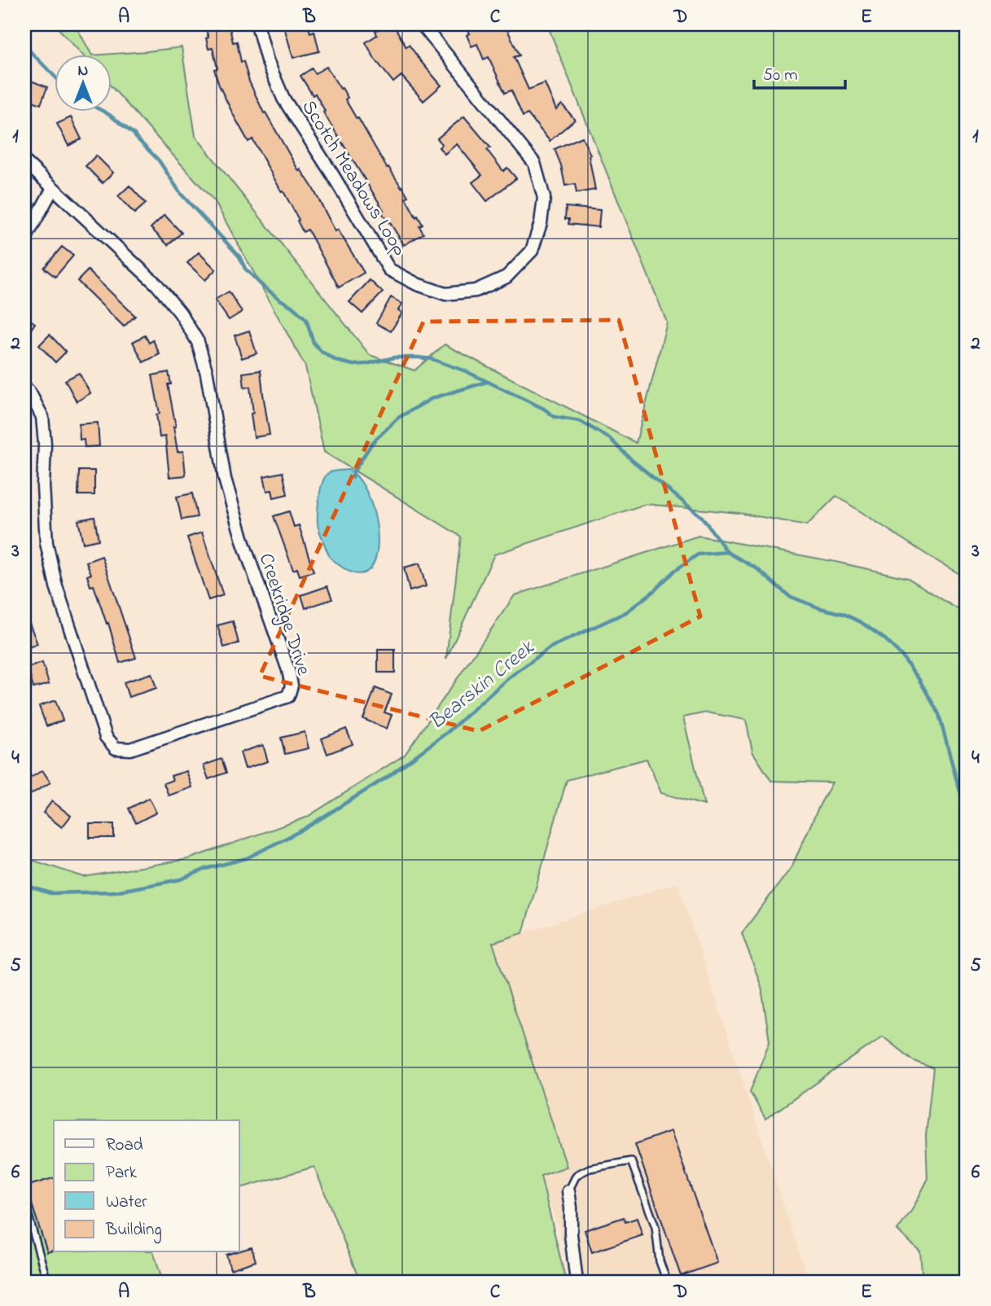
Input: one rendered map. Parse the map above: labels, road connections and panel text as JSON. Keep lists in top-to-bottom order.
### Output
{
  "streets": {
    "street": ["Scotch Meadows Loop", "Creekridge Drive"]
  },
  "water": ["Bearskin Creek"],
  "legend": [
    "Road",
    "Park",
    "Water",
    "Building"
  ],
  "scale_bar": "50 m",
  "north": "top",
  "grid": {
    "columns": [
      "A",
      "B",
      "C",
      "D",
      "E"
    ],
    "rows": [
      "1",
      "2",
      "3",
      "4",
      "5",
      "6"
    ]
  }
}
